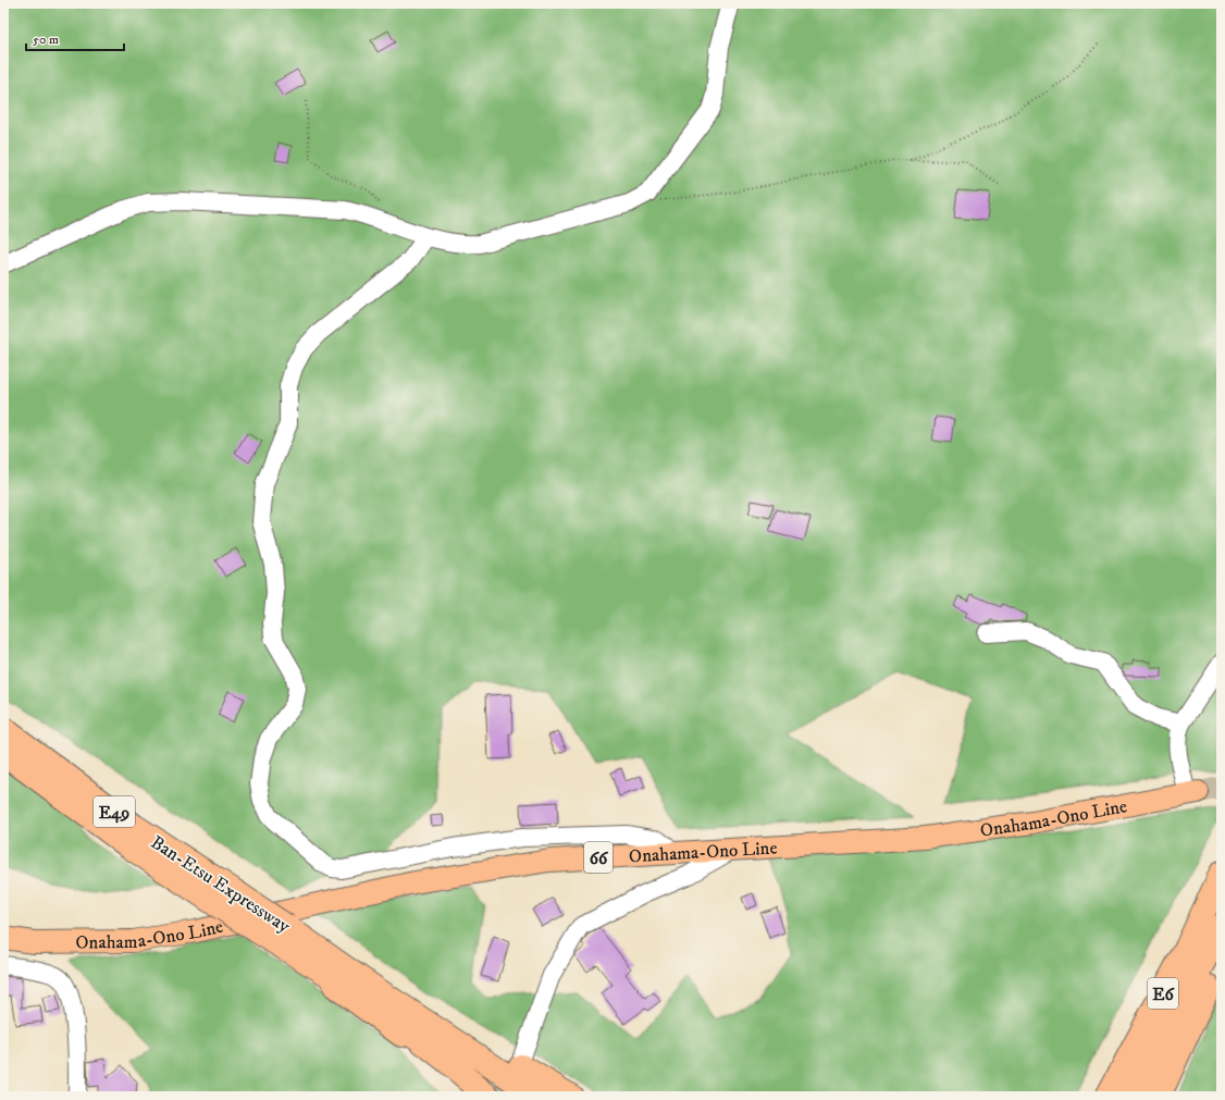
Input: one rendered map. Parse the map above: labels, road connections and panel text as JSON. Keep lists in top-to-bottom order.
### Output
{
  "streets": {
    "highway": ["E49", "Ban-Etsu Expressway", "E6"],
    "main road": ["Onahama-Ono Line", "66"]
  },
  "scale_bar": "50 m"
}
